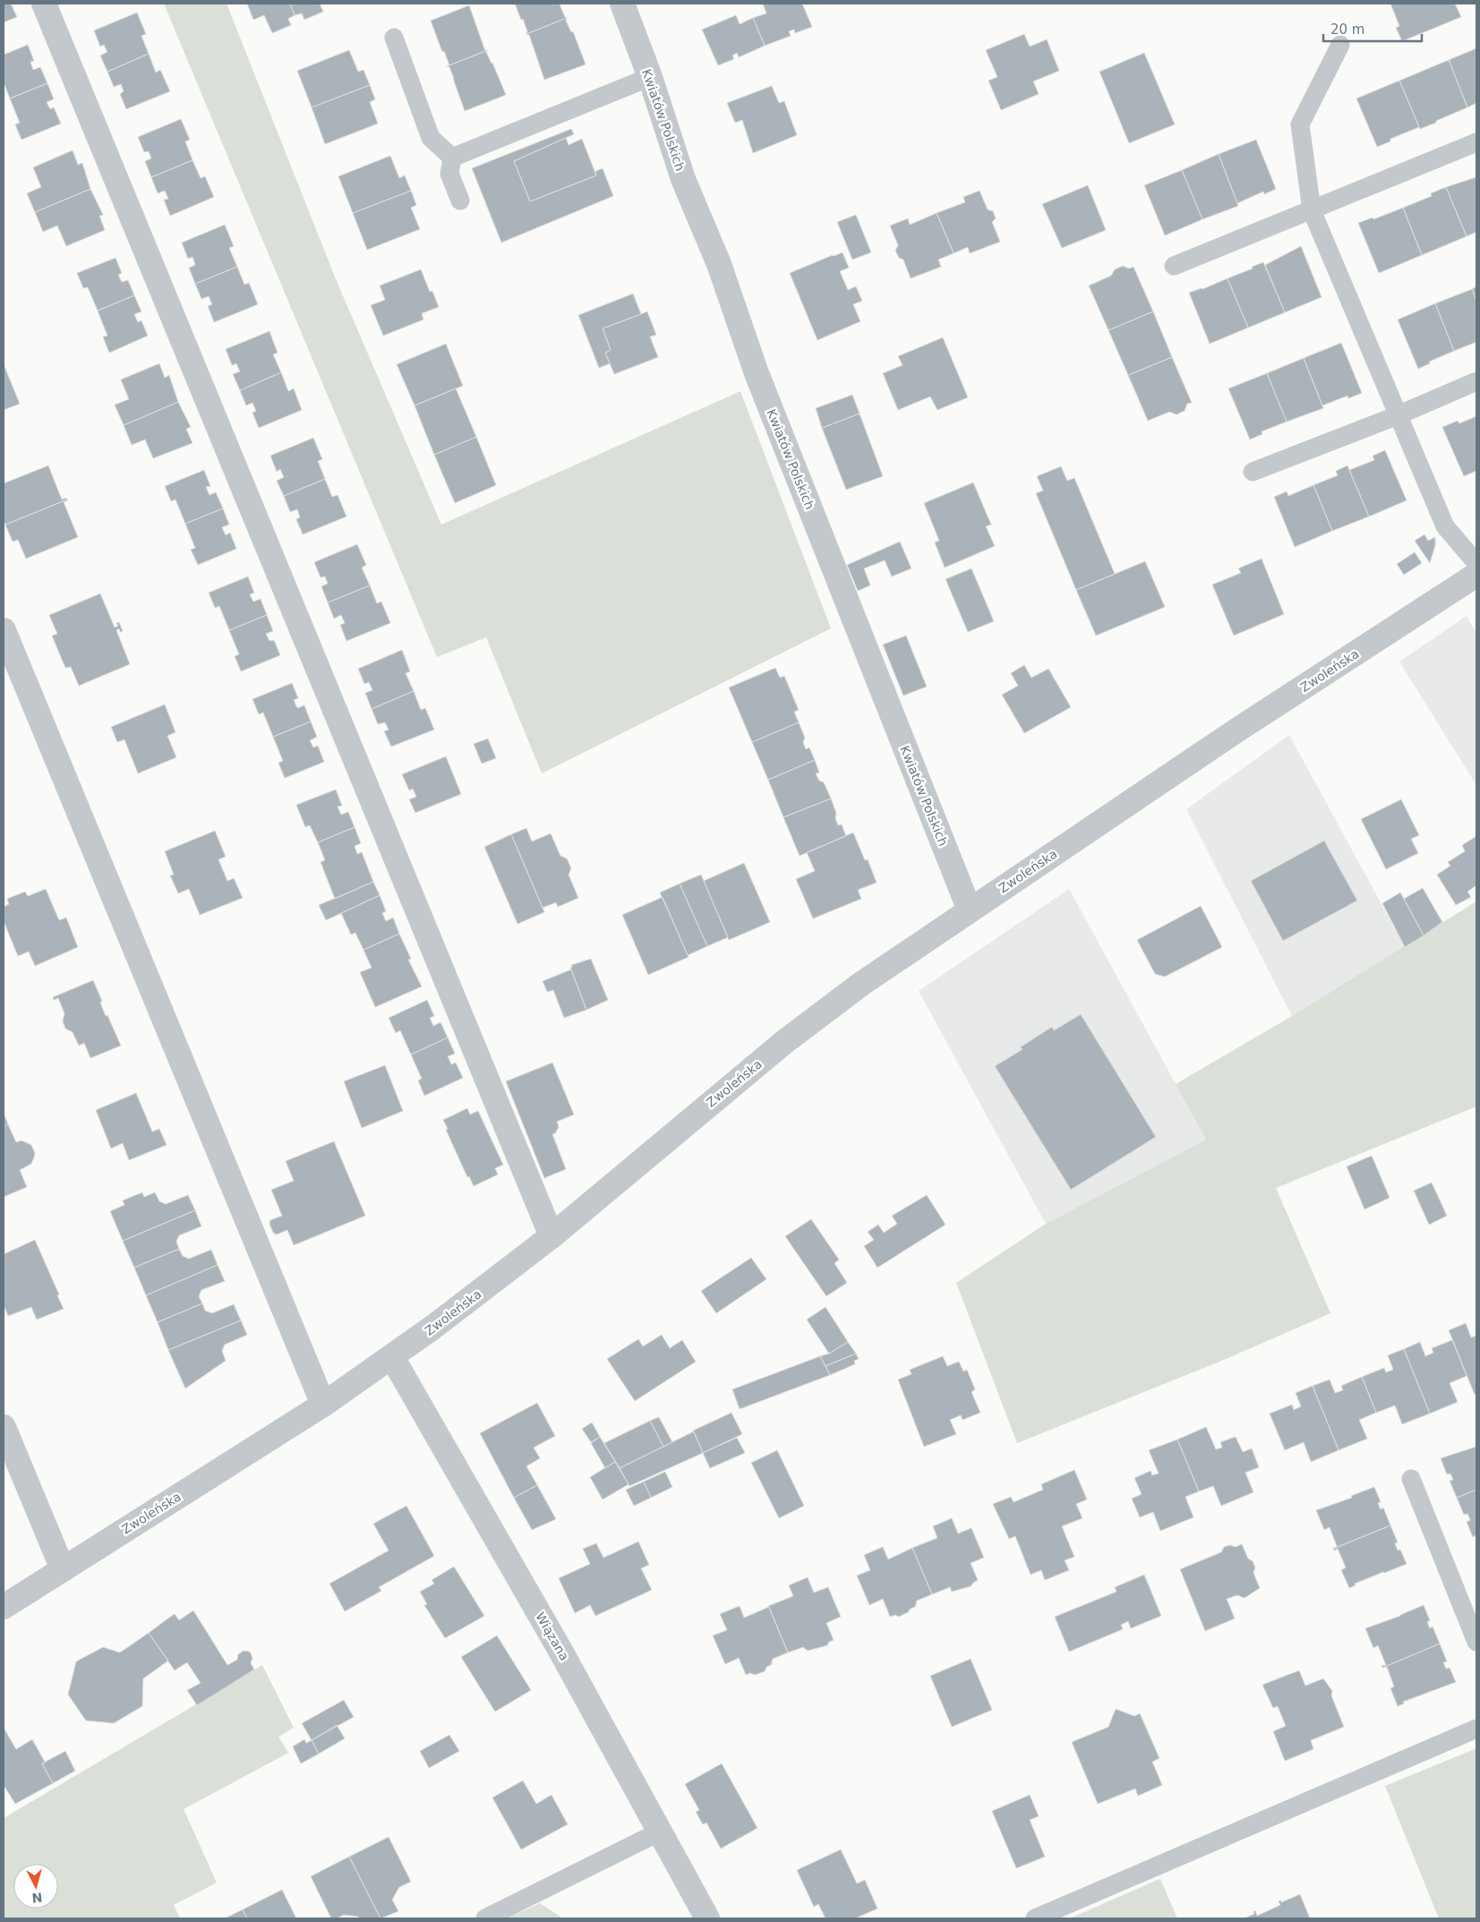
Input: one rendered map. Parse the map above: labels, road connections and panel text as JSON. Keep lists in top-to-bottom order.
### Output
{
  "streets": {
    "street": ["Kwiatów Polskich", "Zwoleńska", "Wiązana"]
  },
  "crossings": [
    ["Kwiatów Polskich", "Zwoleńska"],
    ["Zwoleńska", "Wiązana"]
  ],
  "scale_bar": "20 m",
  "north": "bottom"
}
